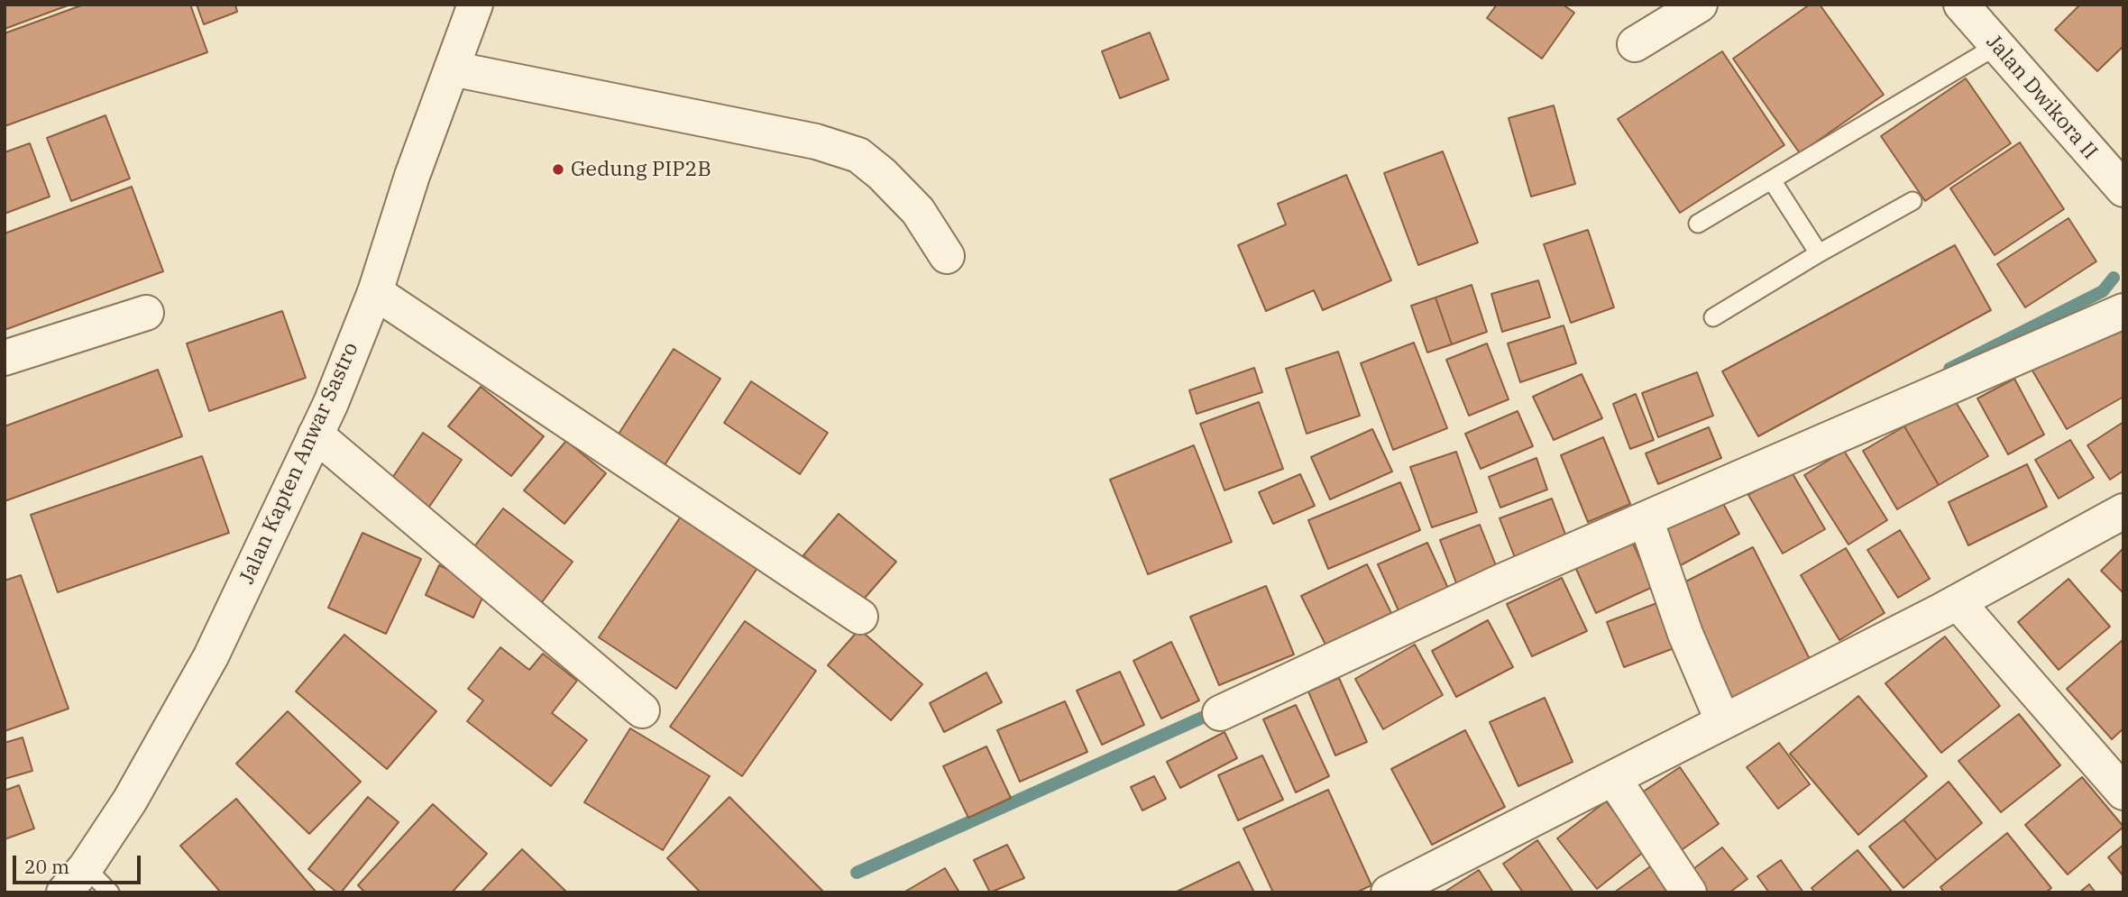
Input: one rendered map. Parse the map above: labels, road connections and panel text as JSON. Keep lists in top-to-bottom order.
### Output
{
  "streets": {
    "street": ["Jalan Dwikora II", "Jalan Kapten Anwar Sastro"]
  },
  "places": ["Gedung PIP2B"],
  "scale_bar": "20 m"
}
